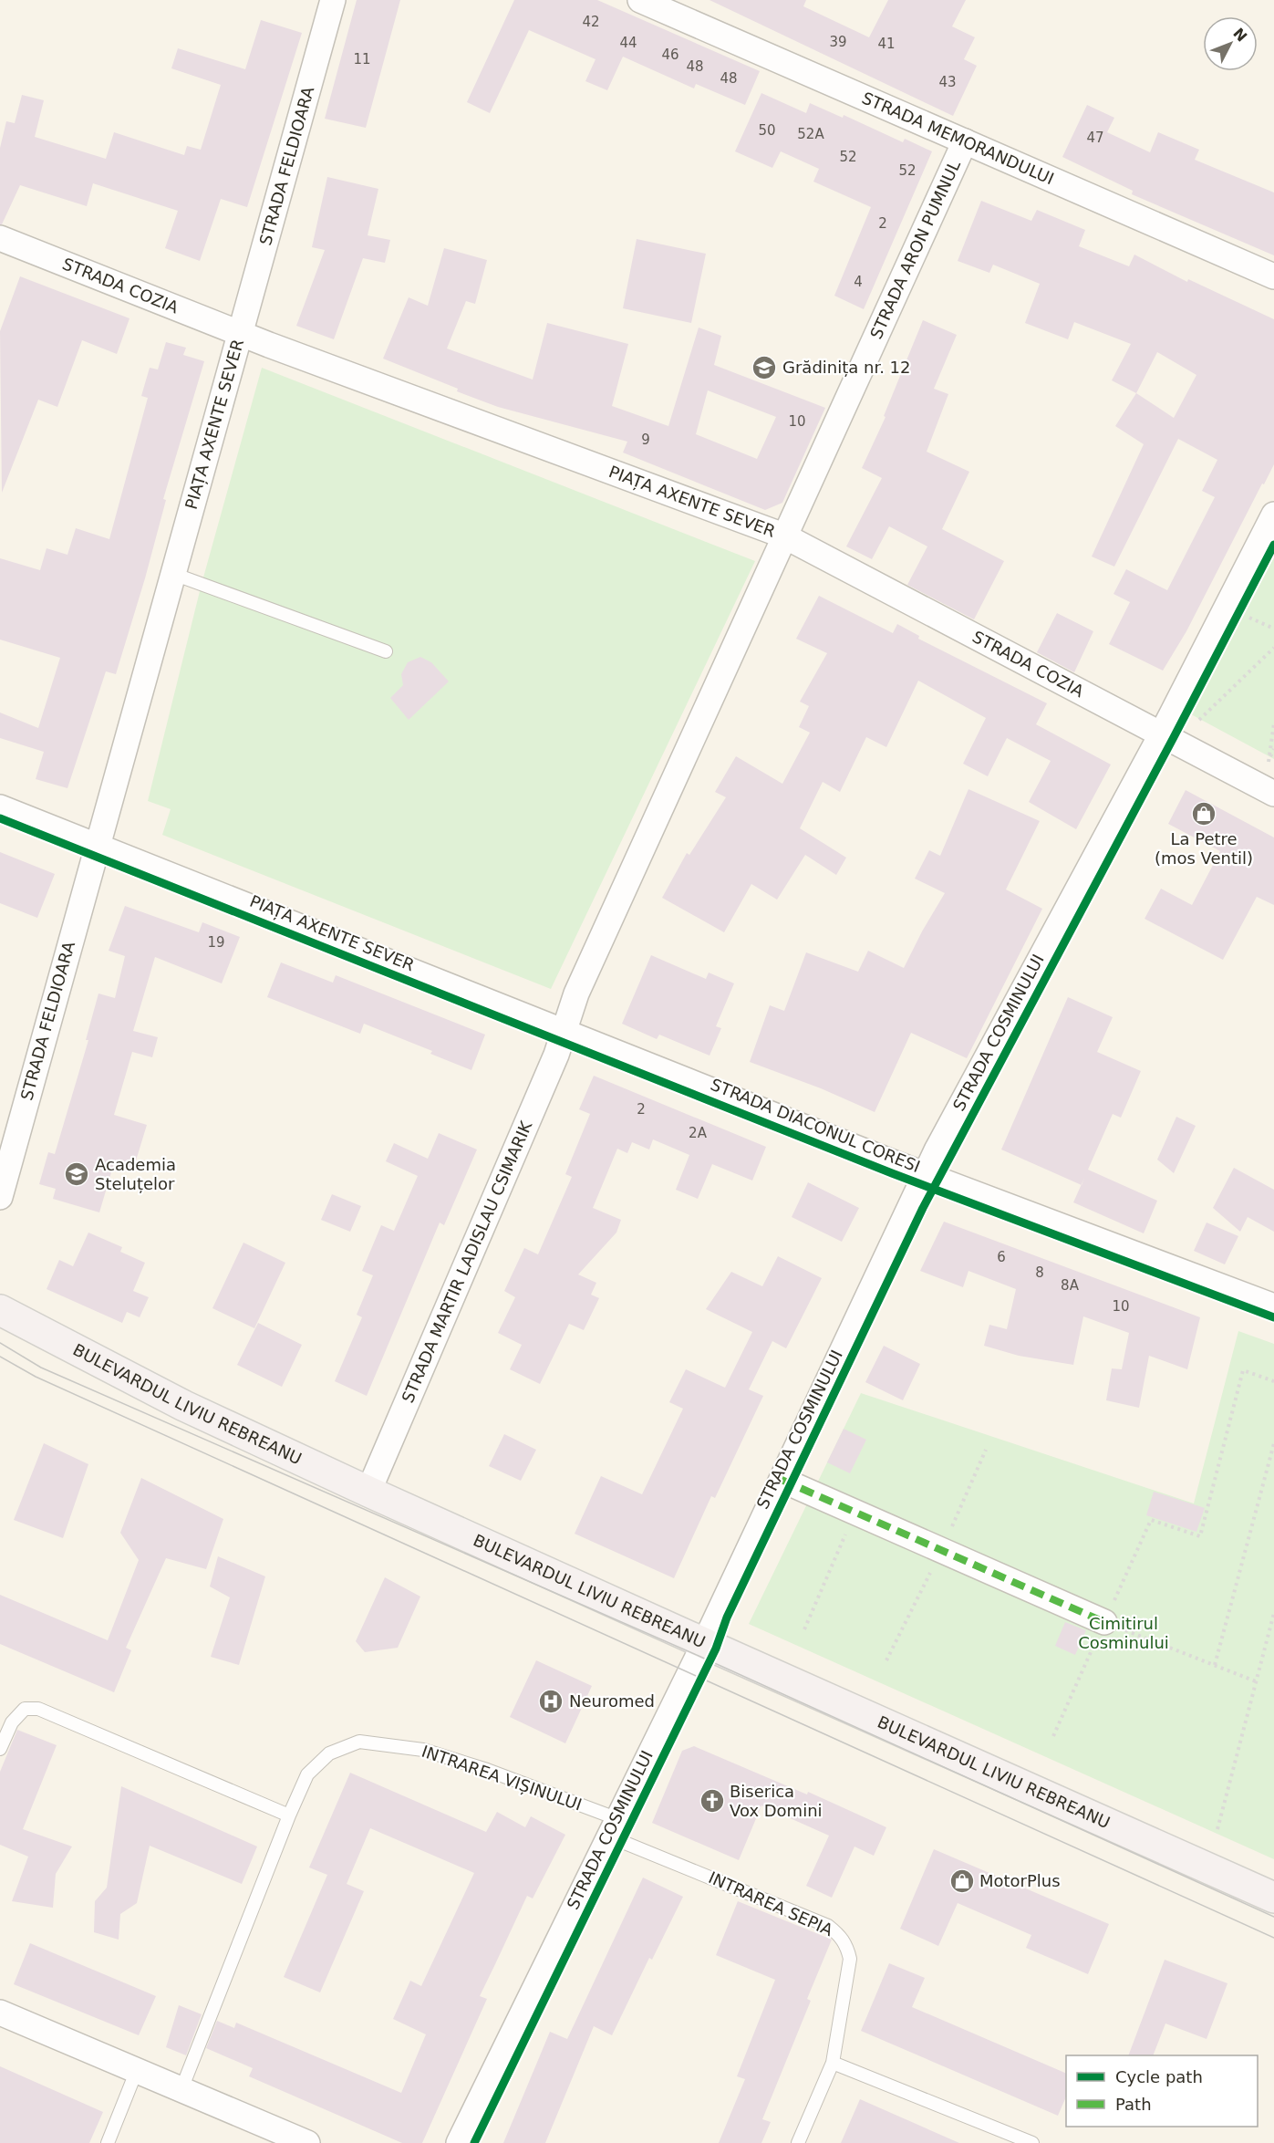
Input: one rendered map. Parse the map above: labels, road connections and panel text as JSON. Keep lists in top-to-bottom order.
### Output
{
  "streets": {
    "main road": ["BULEVARDUL LIVIU REBREANU"],
    "street": [
      "STRADA MEMORANDULUI",
      "STRADA FELDIOARA",
      "STRADA ARON PUMNUL",
      "STRADA COZIA",
      "PIAȚA AXENTE SEVER",
      "STRADA COSMINULUI",
      "STRADA DIACONUL CORESI",
      "STRADA MARTIR LADISLAU CSIMARIK"
    ],
    "lane": ["INTRAREA VIȘINULUI", "INTRAREA SEPIA"]
  },
  "crossings": [
    ["STRADA MEMORANDULUI", "STRADA ARON PUMNUL"],
    ["STRADA FELDIOARA", "STRADA COZIA"],
    ["STRADA FELDIOARA", "PIAȚA AXENTE SEVER"],
    ["STRADA ARON PUMNUL", "STRADA COZIA"],
    ["STRADA ARON PUMNUL", "PIAȚA AXENTE SEVER"],
    ["STRADA COZIA", "PIAȚA AXENTE SEVER"],
    ["STRADA COZIA", "STRADA COSMINULUI"],
    ["PIAȚA AXENTE SEVER", "STRADA DIACONUL CORESI"],
    ["PIAȚA AXENTE SEVER", "STRADA MARTIR LADISLAU CSIMARIK"],
    ["STRADA COSMINULUI", "STRADA DIACONUL CORESI"],
    ["STRADA COSMINULUI", "BULEVARDUL LIVIU REBREANU"],
    ["STRADA COSMINULUI", "INTRAREA VIȘINULUI"],
    ["STRADA COSMINULUI", "INTRAREA SEPIA"],
    ["STRADA DIACONUL CORESI", "STRADA MARTIR LADISLAU CSIMARIK"],
    ["STRADA MARTIR LADISLAU CSIMARIK", "BULEVARDUL LIVIU REBREANU"],
    ["INTRAREA VIȘINULUI", "INTRAREA SEPIA"]
  ],
  "parks": ["Cimitirul Cosminului"],
  "places": {
    "school or university": ["Grădinița nr. 12", "Academia Steluțelor"],
    "shop": ["La Petre (mos Ventil)", "MotorPlus"],
    "hospital": ["Neuromed"],
    "church": ["Biserica Vox Domini"]
  },
  "house_numbers": [
    "42",
    "39",
    "44",
    "41",
    "46",
    "11",
    "48",
    "48",
    "43",
    "50",
    "52A",
    "47",
    "52",
    "52",
    "2",
    "4",
    "10",
    "9",
    "19",
    "2",
    "2A",
    "6",
    "8",
    "8A",
    "10"
  ],
  "legend": ["Cycle path", "Path"],
  "north": "top right"
}
